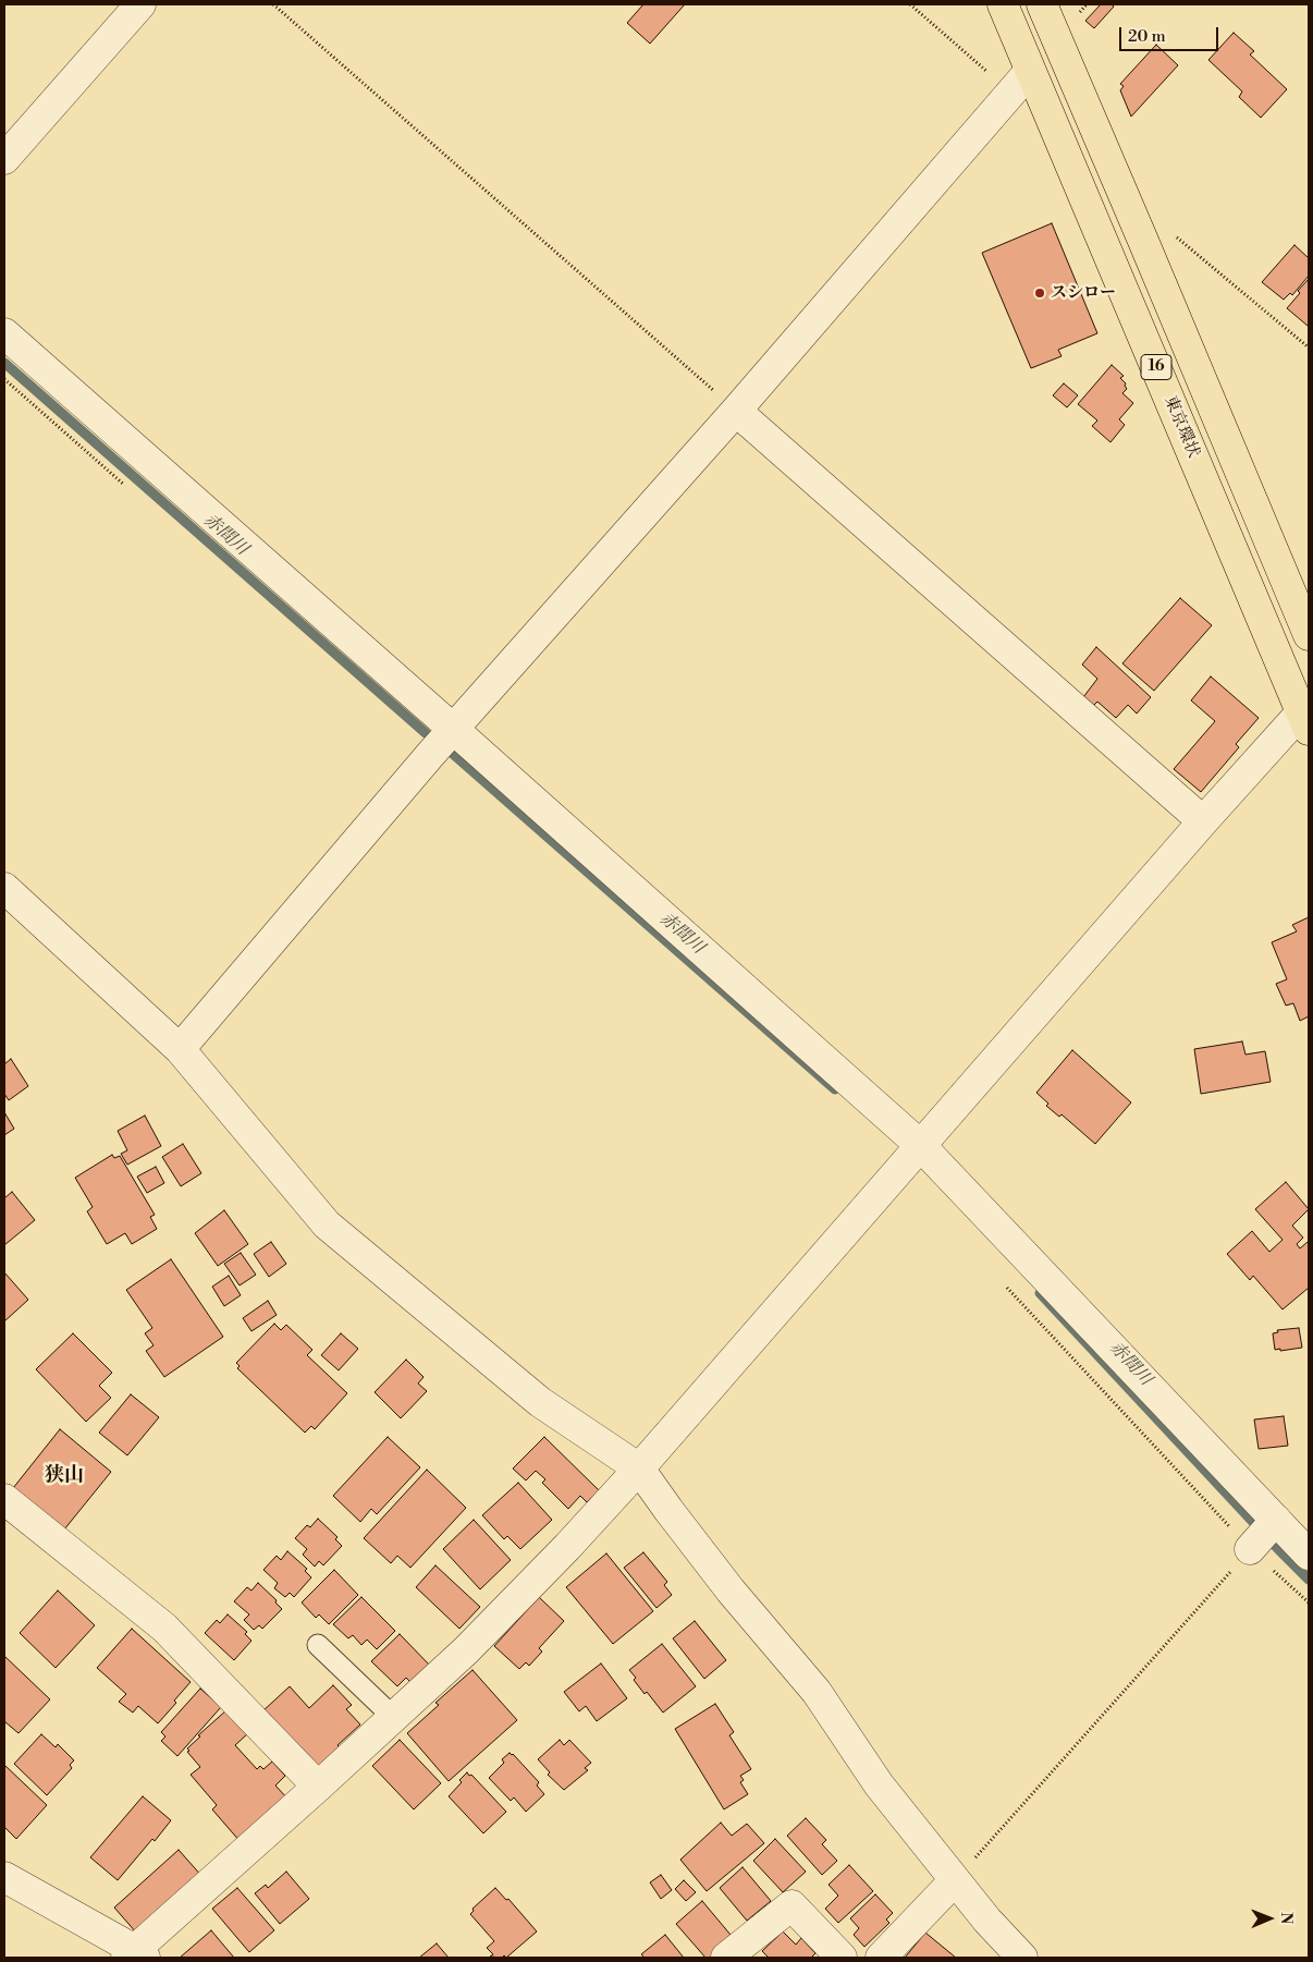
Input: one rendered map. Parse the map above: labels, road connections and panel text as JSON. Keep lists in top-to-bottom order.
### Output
{
  "streets": {
    "highway": ["16", "東京環状"]
  },
  "districts": ["狭山"],
  "water": ["赤間川"],
  "places": ["スシロー"],
  "scale_bar": "20 m",
  "north": "right"
}
